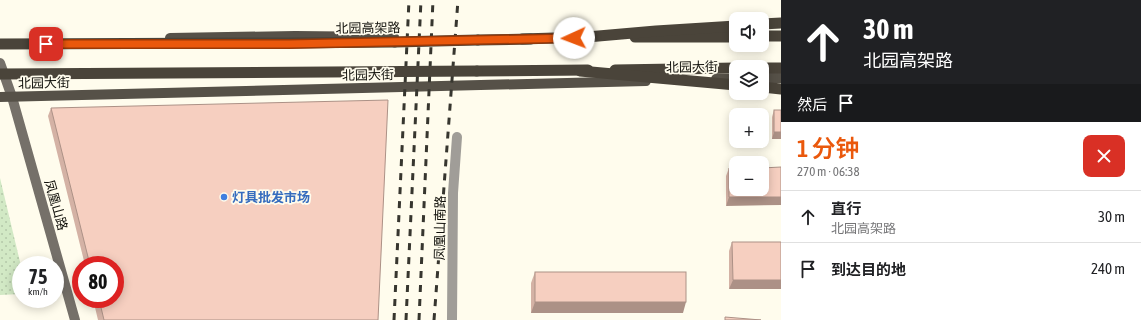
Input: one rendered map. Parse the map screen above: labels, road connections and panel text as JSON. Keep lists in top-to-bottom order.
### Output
{
  "streets": {
    "highway": ["北园高架路"],
    "main road": ["北园大街", "凤凰山路"],
    "street": ["凤凰山南路"]
  },
  "crossings": [
    ["北园大街", "凤凰山路"]
  ],
  "places": ["灯具批发市场"],
  "page": {
    "turn": ["30 m", "北园高架路"],
    "map_buttons": ["+", "−"],
    "then": "然后",
    "heading": ["1 分钟", "270 m · 06:38"],
    "list": [
      {
        "name": "直行",
        "note": "北园高架路",
        "value": "30 m"
      },
      {
        "name": "到达目的地",
        "value": "240 m"
      }
    ],
    "speed": "75 km/h",
    "limit": "80"
  }
}
